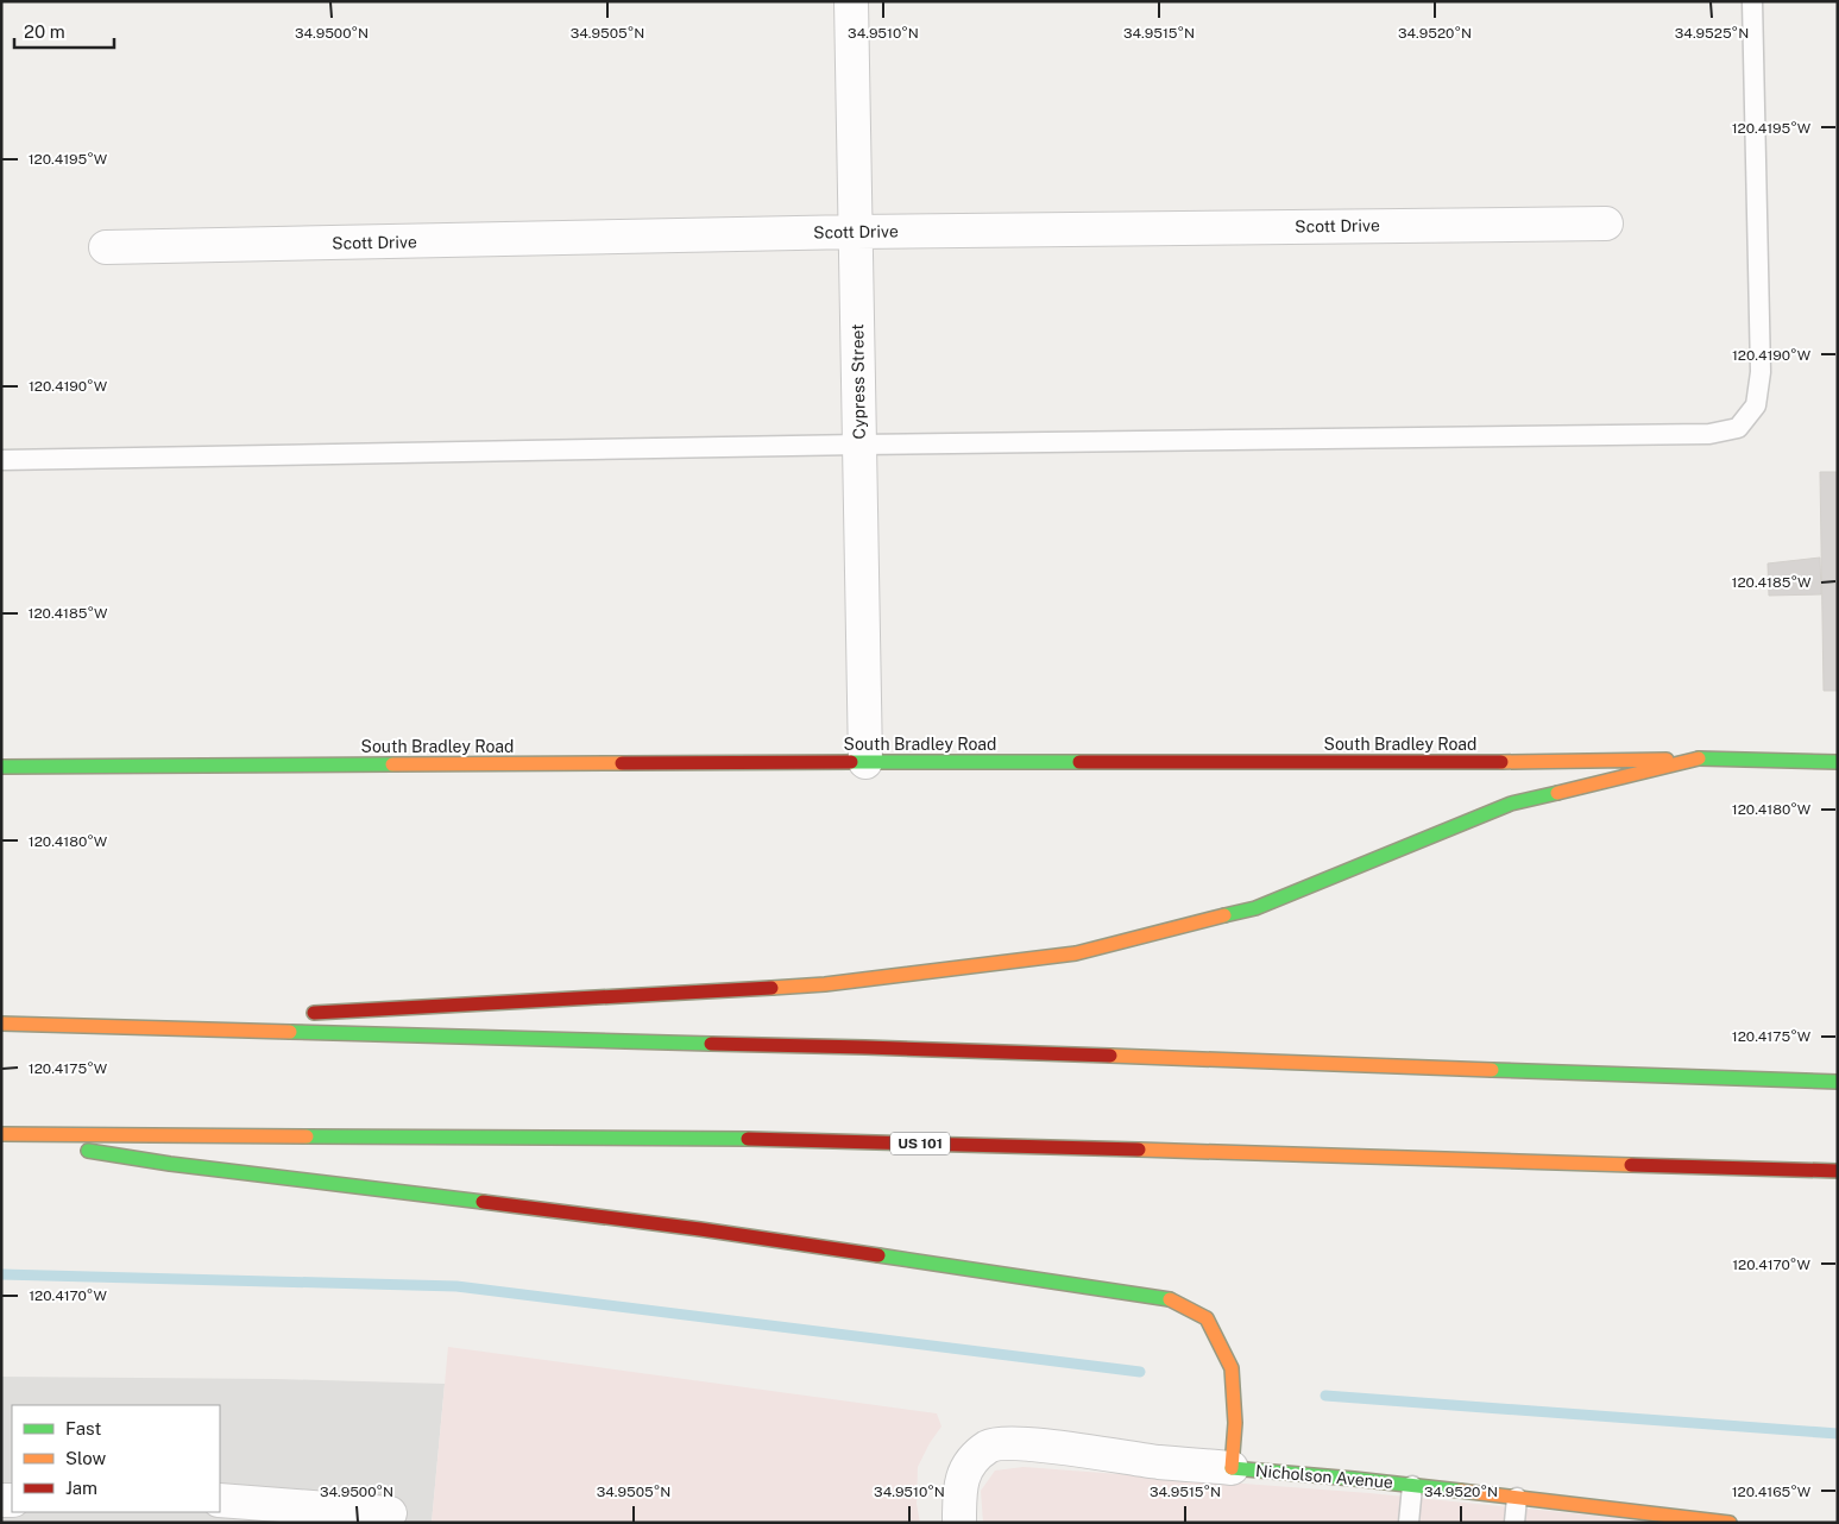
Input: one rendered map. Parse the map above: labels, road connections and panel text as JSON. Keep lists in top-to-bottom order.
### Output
{
  "streets": {
    "main road": ["South Bradley Road", "US 101", "Nicholson Avenue"],
    "street": ["Scott Drive", "Cypress Street"]
  },
  "crossings": [
    ["Scott Drive", "Cypress Street"],
    ["Cypress Street", "South Bradley Road"]
  ],
  "legend": ["Fast", "Slow", "Jam"],
  "scale_bar": "20 m",
  "coordinates": [
    "34.9500°N",
    "34.9505°N",
    "34.9510°N",
    "34.9515°N",
    "34.9520°N",
    "34.9525°N",
    "120.4195°W",
    "120.4190°W",
    "120.4185°W",
    "120.4180°W",
    "120.4175°W",
    "120.4170°W",
    "120.4165°W"
  ]
}
